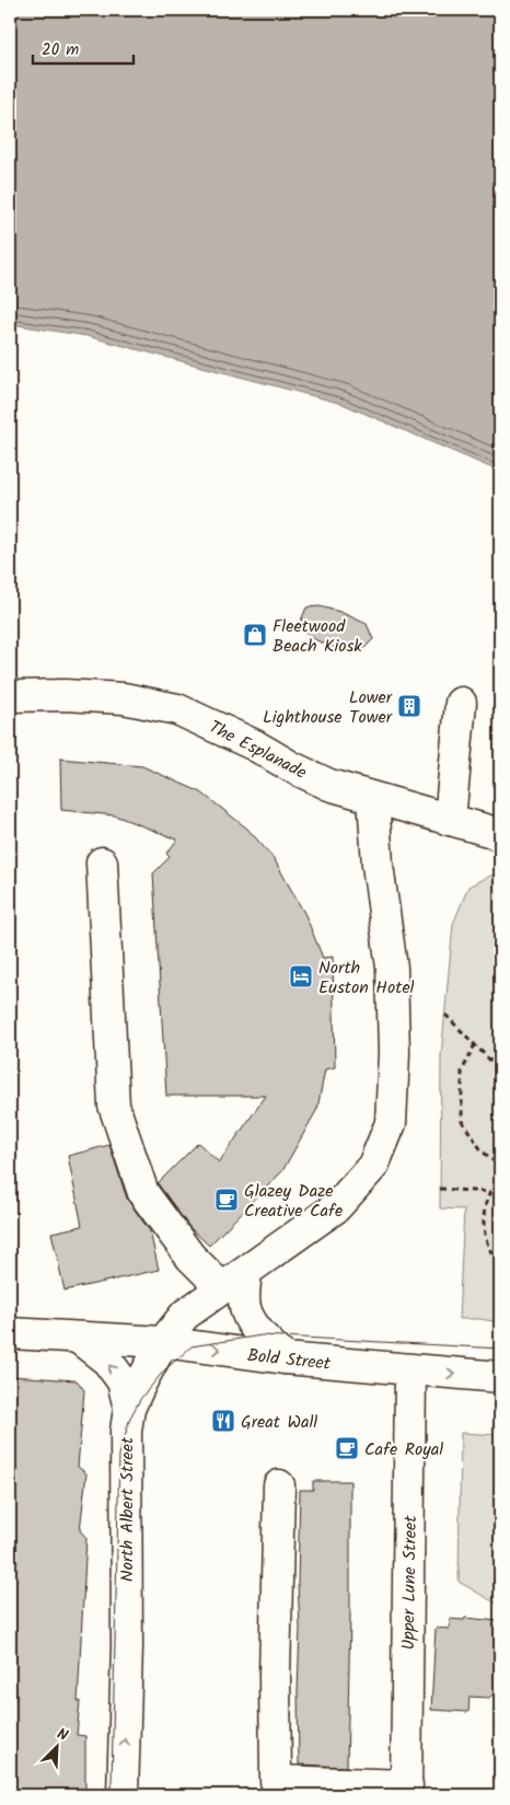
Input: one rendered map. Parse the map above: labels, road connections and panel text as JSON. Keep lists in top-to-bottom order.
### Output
{
  "streets": {
    "street": [
      "The Esplanade",
      "Bold Street",
      "North Albert Street",
      "Upper Lune Street"
    ]
  },
  "crossings": [
    ["The Esplanade", "North Albert Street"],
    ["Bold Street", "North Albert Street"],
    ["Bold Street", "Upper Lune Street"]
  ],
  "one_way": ["Bold Street"],
  "places": {
    "shop": ["Fleetwood Beach Kiosk"],
    "building": ["Lower Lighthouse Tower"],
    "hotel": ["North Euston Hotel"],
    "cafe": ["Glazey Daze Creative Cafe", "Cafe Royal"],
    "restaurant": ["Great Wall"]
  },
  "scale_bar": "20 m",
  "north": "top right"
}
